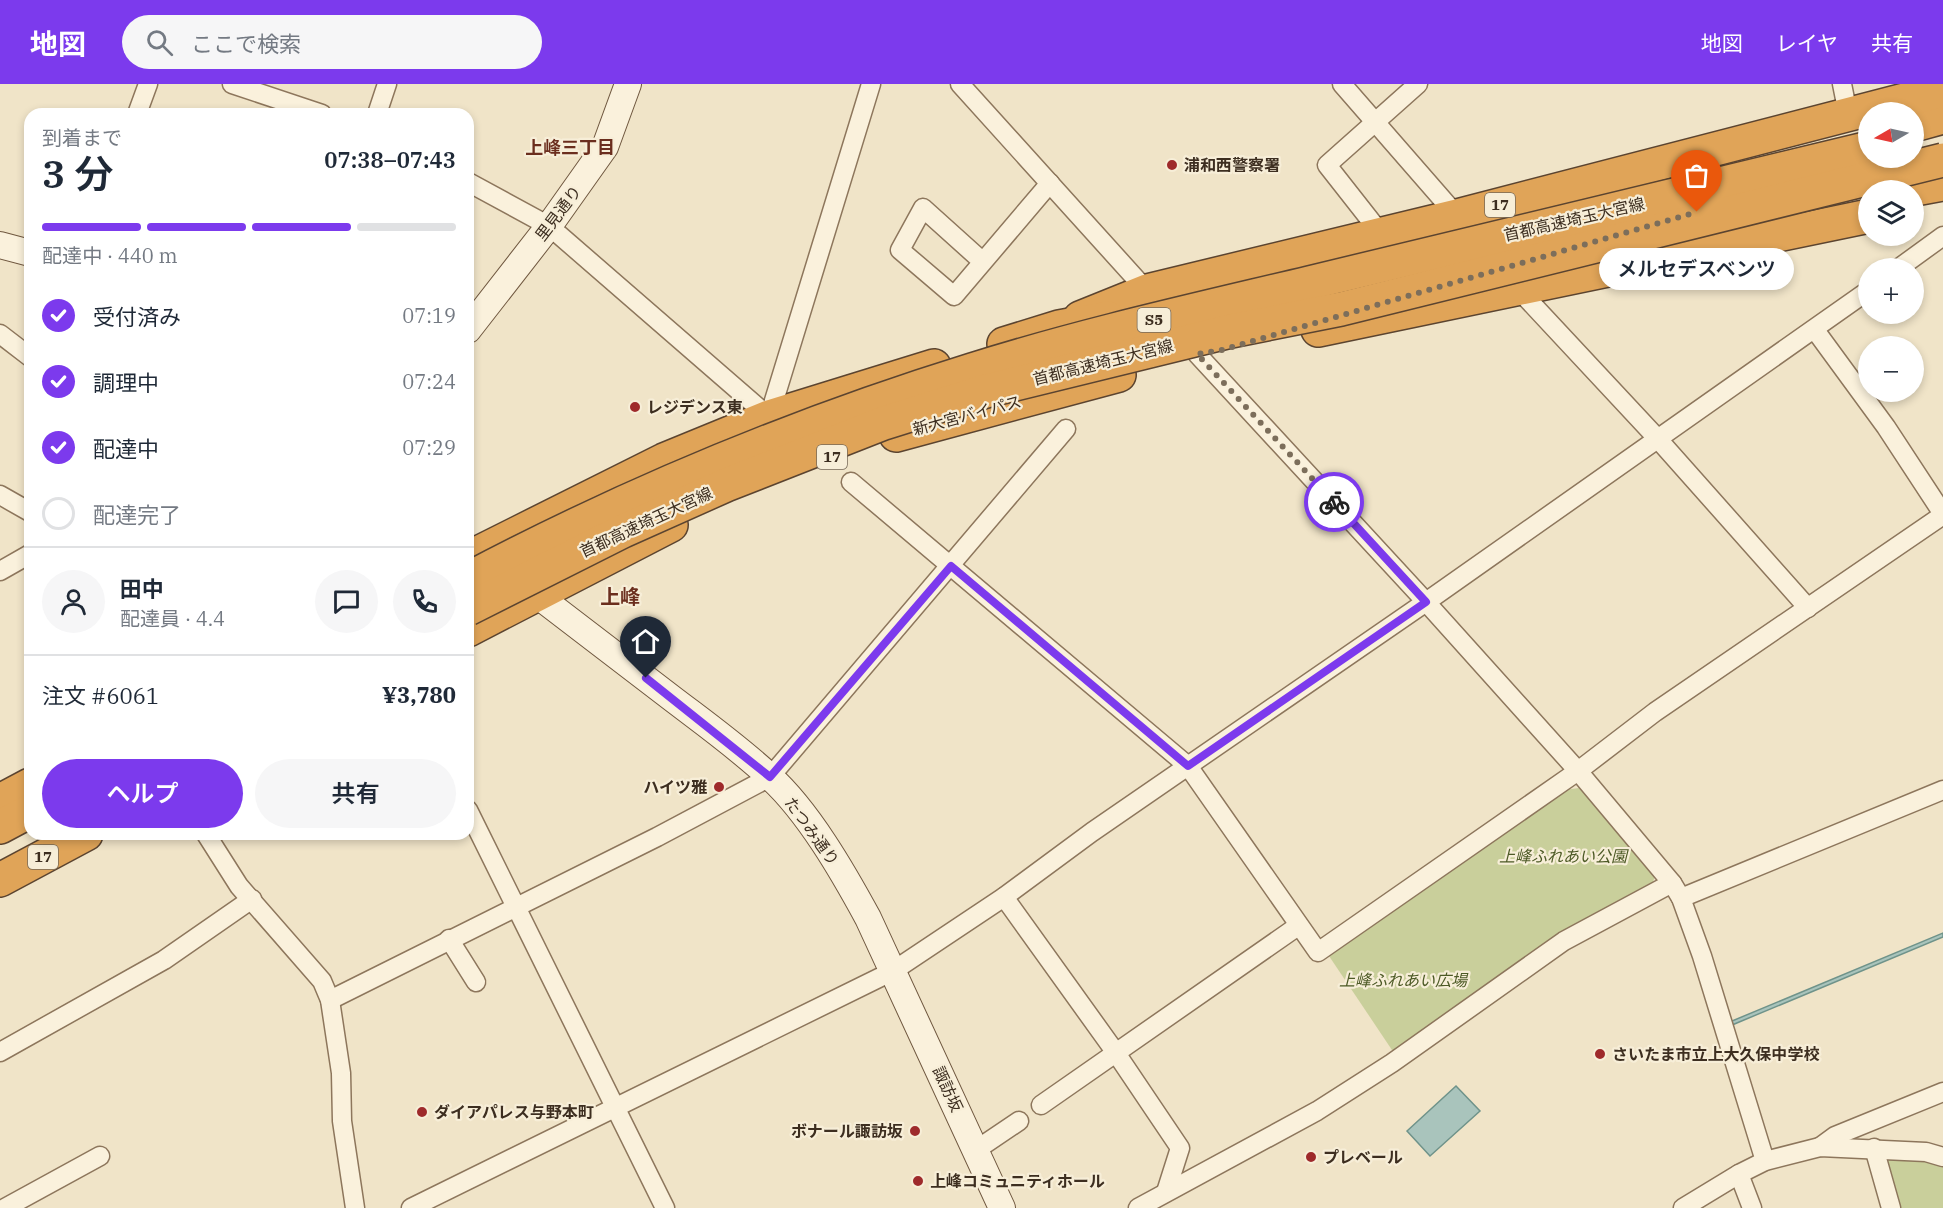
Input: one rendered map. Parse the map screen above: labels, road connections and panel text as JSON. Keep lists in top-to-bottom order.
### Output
{
  "streets": {
    "highway": [
      "17",
      "首都高速埼玉大宮線",
      "S5",
      "新大宮バイパス"
    ],
    "main road": ["里見通り", "たつみ通り", "諏訪坂"]
  },
  "crossings": [
    ["17", "新大宮バイパス"],
    ["新大宮バイパス", "たつみ通り"],
    ["たつみ通り", "諏訪坂"]
  ],
  "districts": ["上峰三丁目", "上峰"],
  "parks": ["上峰ふれあい公園", "上峰ふれあい広場"],
  "places": [
    "浦和西警察署",
    "メルセデスベンツ",
    "レジデンス東",
    "ハイツ雅",
    "さいたま市立上大久保中学校",
    "ダイアパレス与野本町",
    "ボナール諏訪坂",
    "プレベール",
    "上峰コミュニティホール"
  ],
  "north": "left",
  "page": {
    "header": "地図",
    "search": "ここで検索",
    "nav": ["地図", "レイヤ", "共有"],
    "map_buttons": ["+", "−"],
    "heading": ["3 分", "到着まで", "07:38–07:43"],
    "panel": [
      "田中",
      "配達員 · 4.4",
      "注文 #6061",
      "¥3,780"
    ],
    "bar": "配達中 · 440 m",
    "bubble": "メルセデスベンツ",
    "list": [
      ["受付済み", "07:19"],
      ["調理中", "07:24"],
      ["配達中", "07:29"],
      "配達完了"
    ],
    "buttons": ["ヘルプ", "共有"]
  }
}
